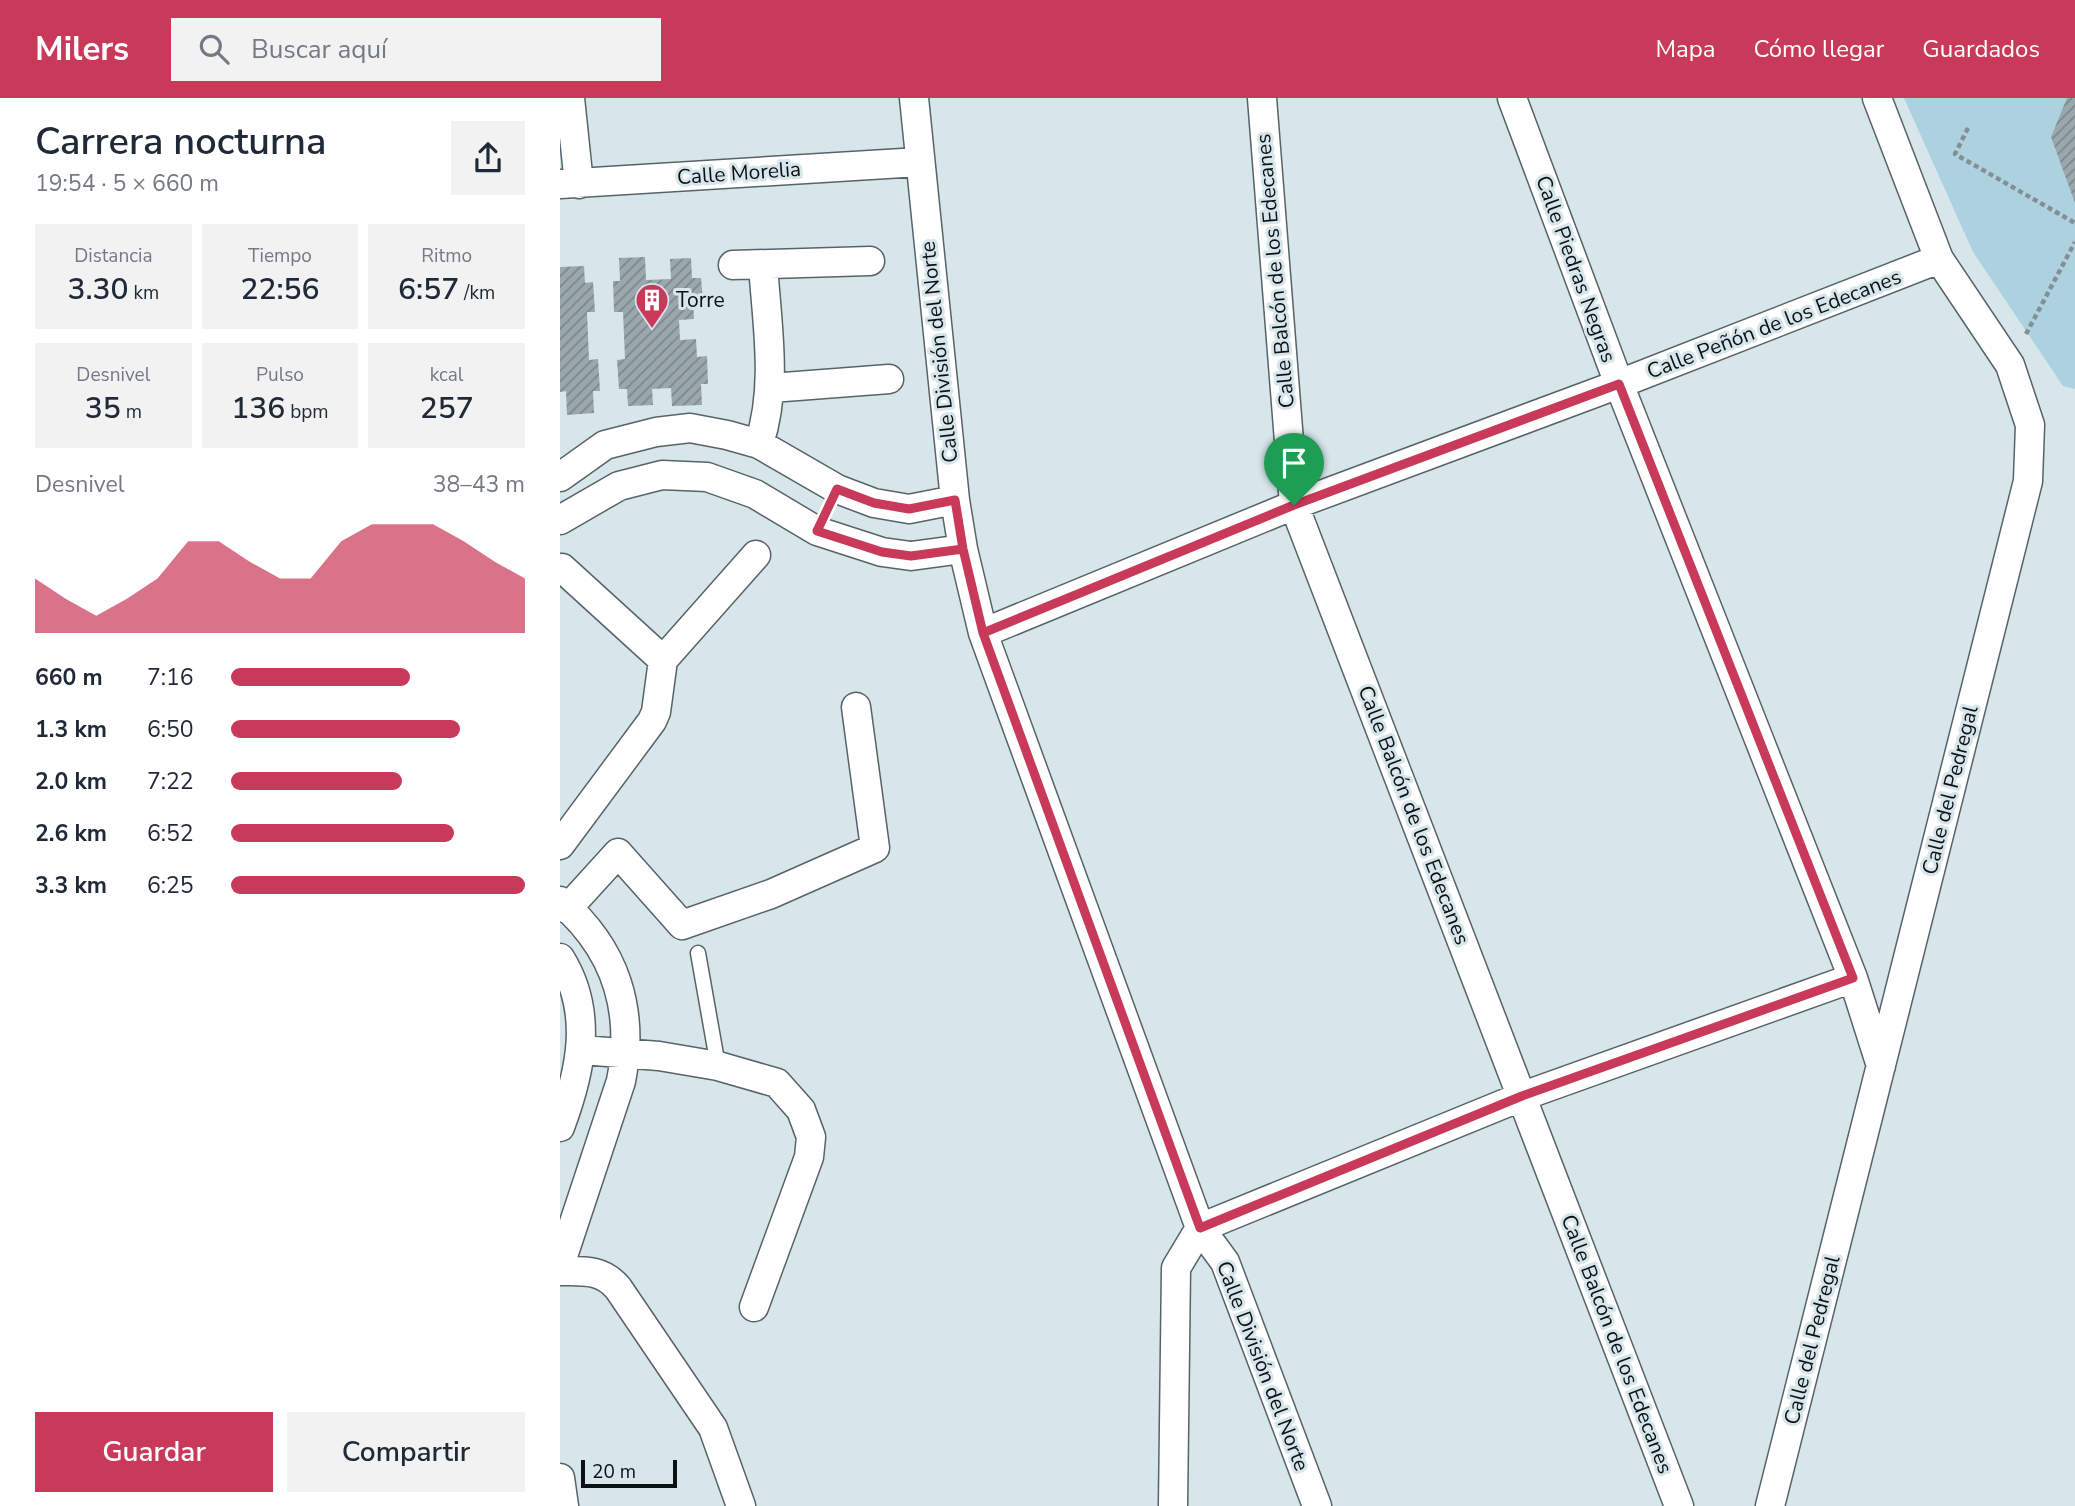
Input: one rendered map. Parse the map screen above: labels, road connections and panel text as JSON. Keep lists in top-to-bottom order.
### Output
{
  "streets": {
    "street": [
      "Calle Morelia",
      "Calle Piedras Negras",
      "Calle Balcón de los Edecanes",
      "Calle Peñón de los Edecanes",
      "Calle División del Norte",
      "Calle del Pedregal"
    ]
  },
  "crossings": [
    ["Calle Morelia", "Calle División del Norte"],
    ["Calle Piedras Negras", "Calle Peñón de los Edecanes"],
    ["Calle Piedras Negras", "Calle del Pedregal"],
    ["Calle Balcón de los Edecanes", "Calle Peñón de los Edecanes"],
    ["Calle Peñón de los Edecanes", "Calle División del Norte"],
    ["Calle Peñón de los Edecanes", "Calle del Pedregal"]
  ],
  "places": {
    "building": ["Torre"]
  },
  "scale_bar": "20 m",
  "page": {
    "header": "Milers",
    "search": "Buscar aquí",
    "nav": ["Mapa", "Cómo llegar", "Guardados"],
    "heading": ["Carrera nocturna", "19:54 · 5 × 660 m"],
    "stats": [
      ["Distancia", "3.30 km"],
      ["Tiempo", "22:56"],
      ["Ritmo", "6:57 /km"],
      ["Desnivel", "35 m"],
      ["Pulso", "136 bpm"],
      ["kcal", "257"]
    ],
    "chart": ["Desnivel", "38–43 m"],
    "list": [
      {
        "name": "660 m",
        "note": "7:16"
      },
      {
        "name": "1.3 km",
        "note": "6:50"
      },
      {
        "name": "2.0 km",
        "note": "7:22"
      },
      {
        "name": "2.6 km",
        "note": "6:52"
      },
      {
        "name": "3.3 km",
        "note": "6:25"
      }
    ],
    "buttons": ["Guardar", "Compartir"],
    "scale": "20 m"
  }
}
